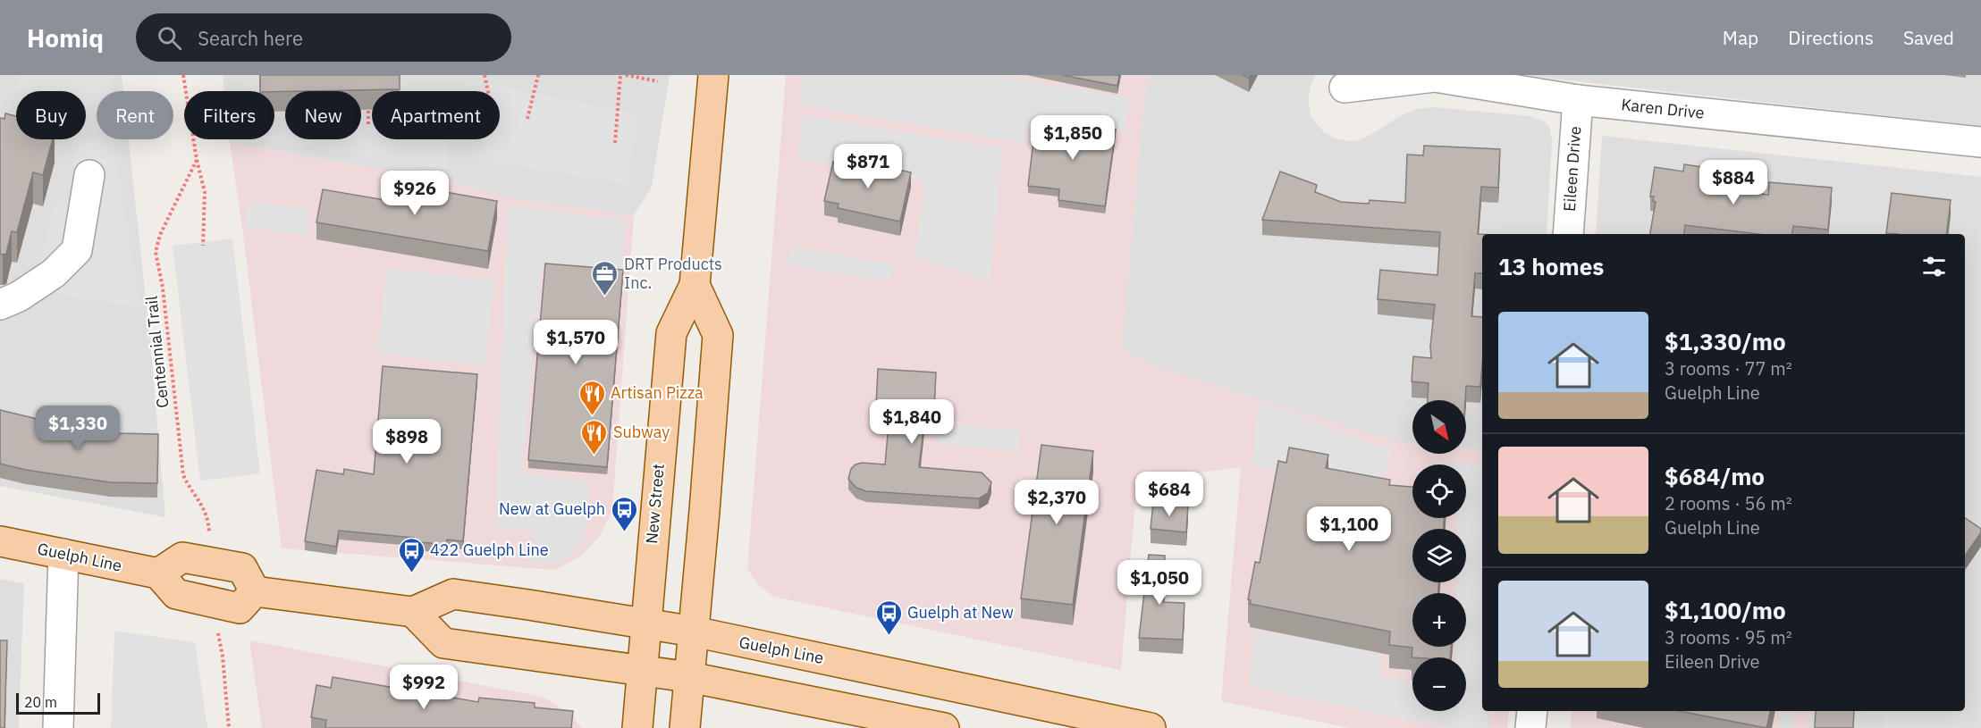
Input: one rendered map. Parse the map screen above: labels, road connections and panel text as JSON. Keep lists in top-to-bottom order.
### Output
{
  "streets": {
    "main road": ["New Street", "Guelph Line"],
    "street": ["Karen Drive", "Eileen Drive"],
    "path": ["Centennial Trail"]
  },
  "crossings": [
    ["Karen Drive", "Eileen Drive"],
    ["New Street", "Guelph Line"]
  ],
  "places": {
    "office": ["DRT Products Inc."],
    "restaurant": ["Artisan Pizza", "Subway"],
    "bus stop": ["New at Guelph", "422 Guelph Line", "Guelph at New"]
  },
  "scale_bar": "20 m",
  "north": "bottom right",
  "page": {
    "header": "Homiq",
    "search": "Search here",
    "nav": ["Map", "Directions", "Saved"],
    "chip": [
      "Buy",
      "Rent",
      "Filters",
      "New",
      "Apartment"
    ],
    "price": [
      "$1,850",
      "$871",
      "$884",
      "$926",
      "$1,570",
      "$1,840",
      "$1,330",
      "$898",
      "$684",
      "$2,370",
      "$1,100",
      "$1,050",
      "$992"
    ],
    "heading": "13 homes",
    "list": [
      {
        "name": "$1,330/mo",
        "note": "3 rooms · 77 m² · Guelph Line"
      },
      {
        "name": "$684/mo",
        "note": "2 rooms · 56 m² · Guelph Line"
      },
      {
        "name": "$1,100/mo",
        "note": "3 rooms · 95 m² · Eileen Drive"
      }
    ],
    "map_buttons": ["+", "−"],
    "scale": "20 m"
  }
}
